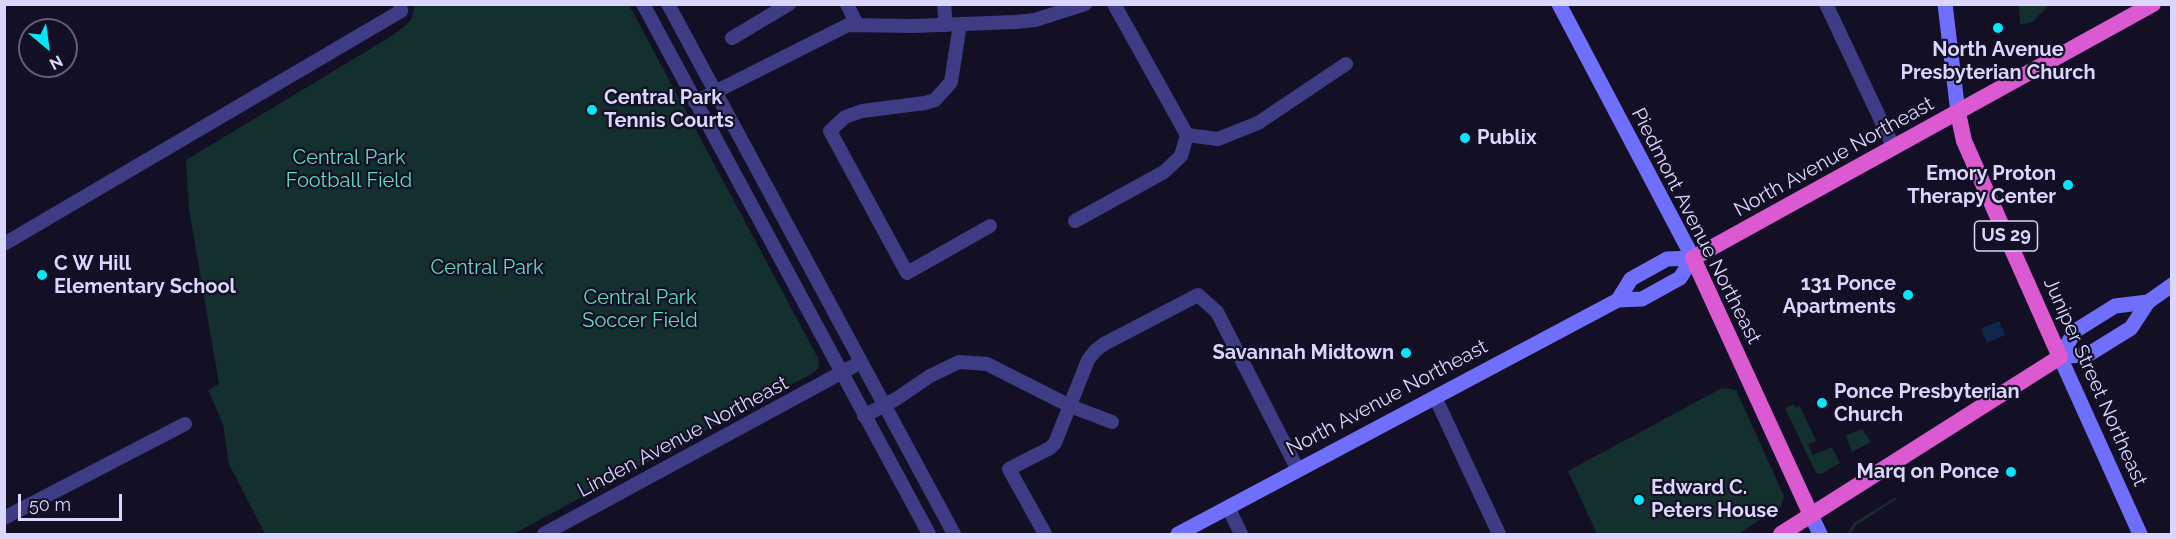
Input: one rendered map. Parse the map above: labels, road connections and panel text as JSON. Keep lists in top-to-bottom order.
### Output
{
  "streets": {
    "highway": [
      "North Avenue Northeast",
      "Piedmont Avenue Northeast",
      "US 29",
      "Juniper Street Northeast"
    ],
    "street": ["Linden Avenue Northeast"]
  },
  "crossings": [
    ["North Avenue Northeast", "Piedmont Avenue Northeast"],
    ["North Avenue Northeast", "Juniper Street Northeast"]
  ],
  "parks": ["Central Park Football Field", "Central Park", "Central Park Soccer Field"],
  "places": [
    "North Avenue Presbyterian Church",
    "Central Park Tennis Courts",
    "Publix",
    "Emory Proton Therapy Center",
    "C W Hill Elementary School",
    "131 Ponce Apartments",
    "Savannah Midtown",
    "Ponce Presbyterian Church",
    "Marq on Ponce",
    "Edward C. Peters House"
  ],
  "scale_bar": "50 m",
  "north": "bottom right"
}
